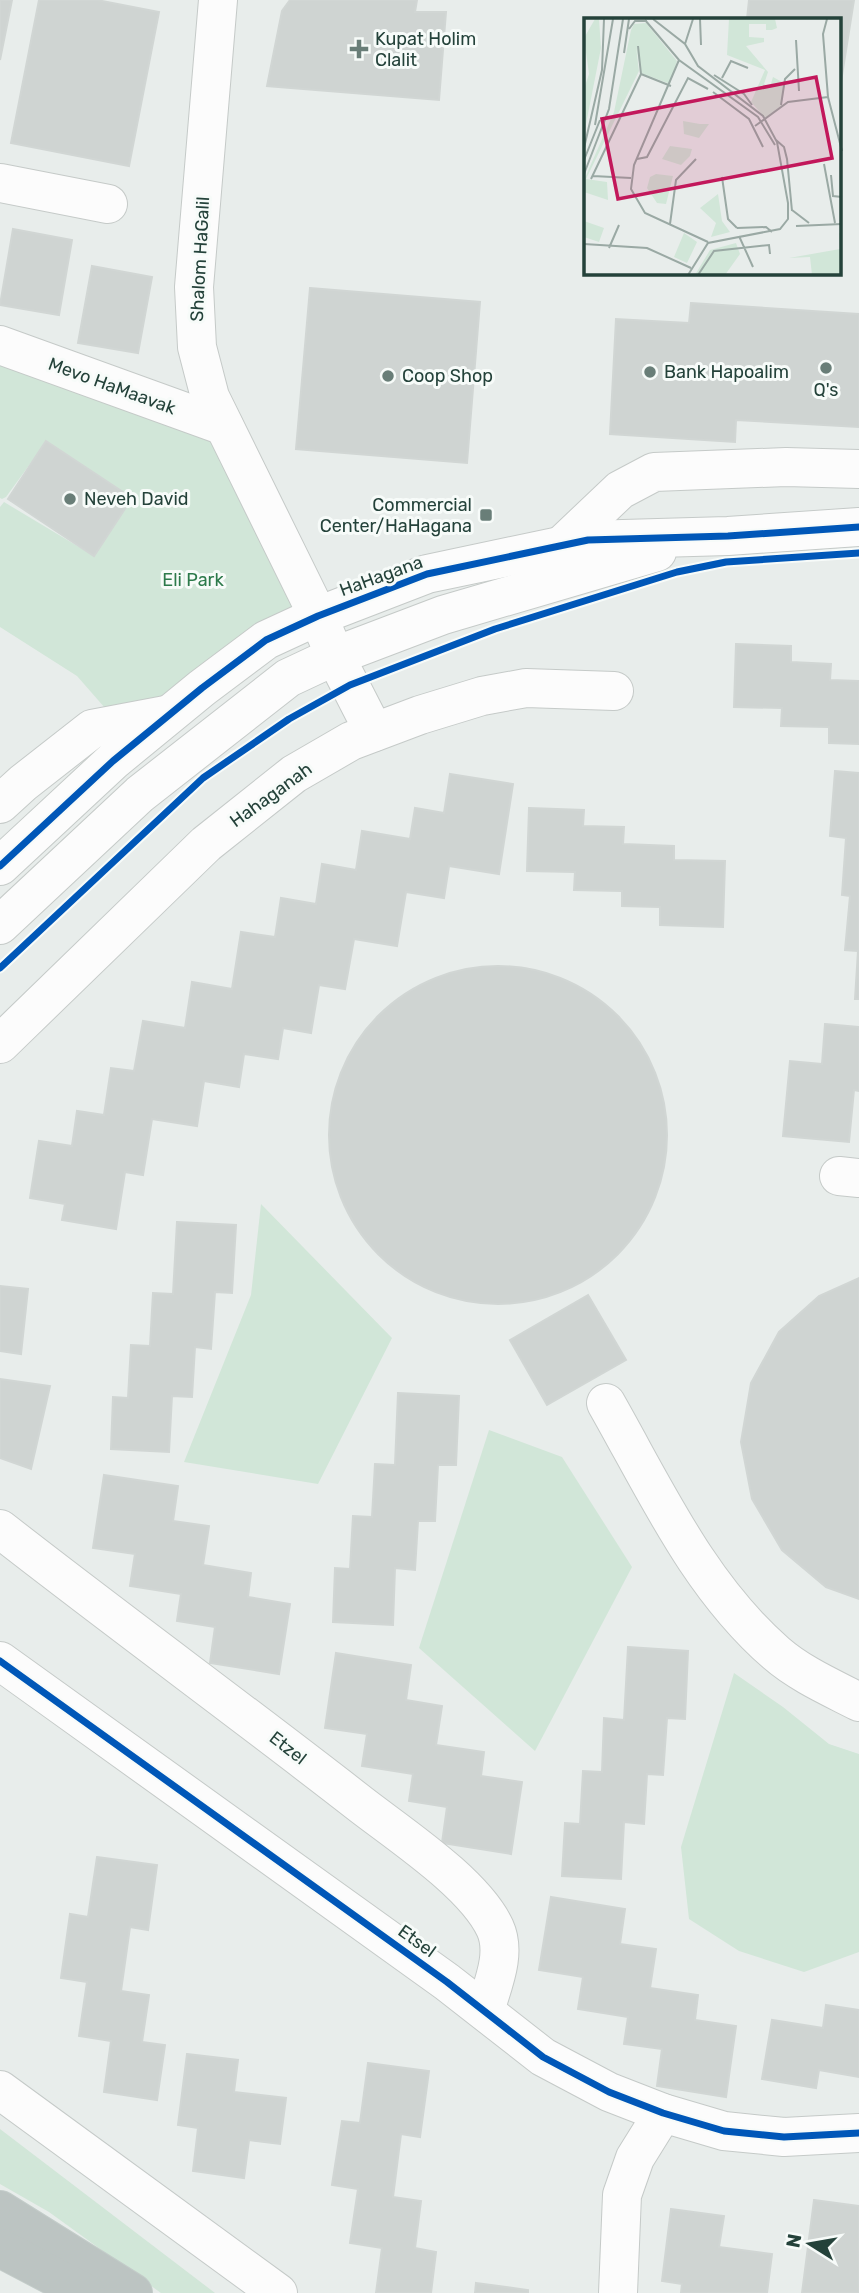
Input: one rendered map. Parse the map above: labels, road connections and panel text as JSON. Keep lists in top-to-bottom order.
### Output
{
  "streets": {
    "street": [
      "Shalom HaGalil",
      "Mevo HaMaavak",
      "HaHagana",
      "Hahaganah",
      "Etzel",
      "Etsel"
    ]
  },
  "crossings": [
    ["Shalom HaGalil", "Mevo HaMaavak"],
    ["Shalom HaGalil", "HaHagana"],
    ["Shalom HaGalil", "Hahaganah"],
    ["Etzel", "Etsel"]
  ],
  "parks": ["Eli Park"],
  "places": {
    "health": ["Kupat Holim Clalit"],
    "other": [
      "Q's",
      "Bank Hapoalim",
      "Coop Shop",
      "Neveh David"
    ],
    "transit": ["Commercial Center/HaHagana"]
  },
  "north": "left"
}
